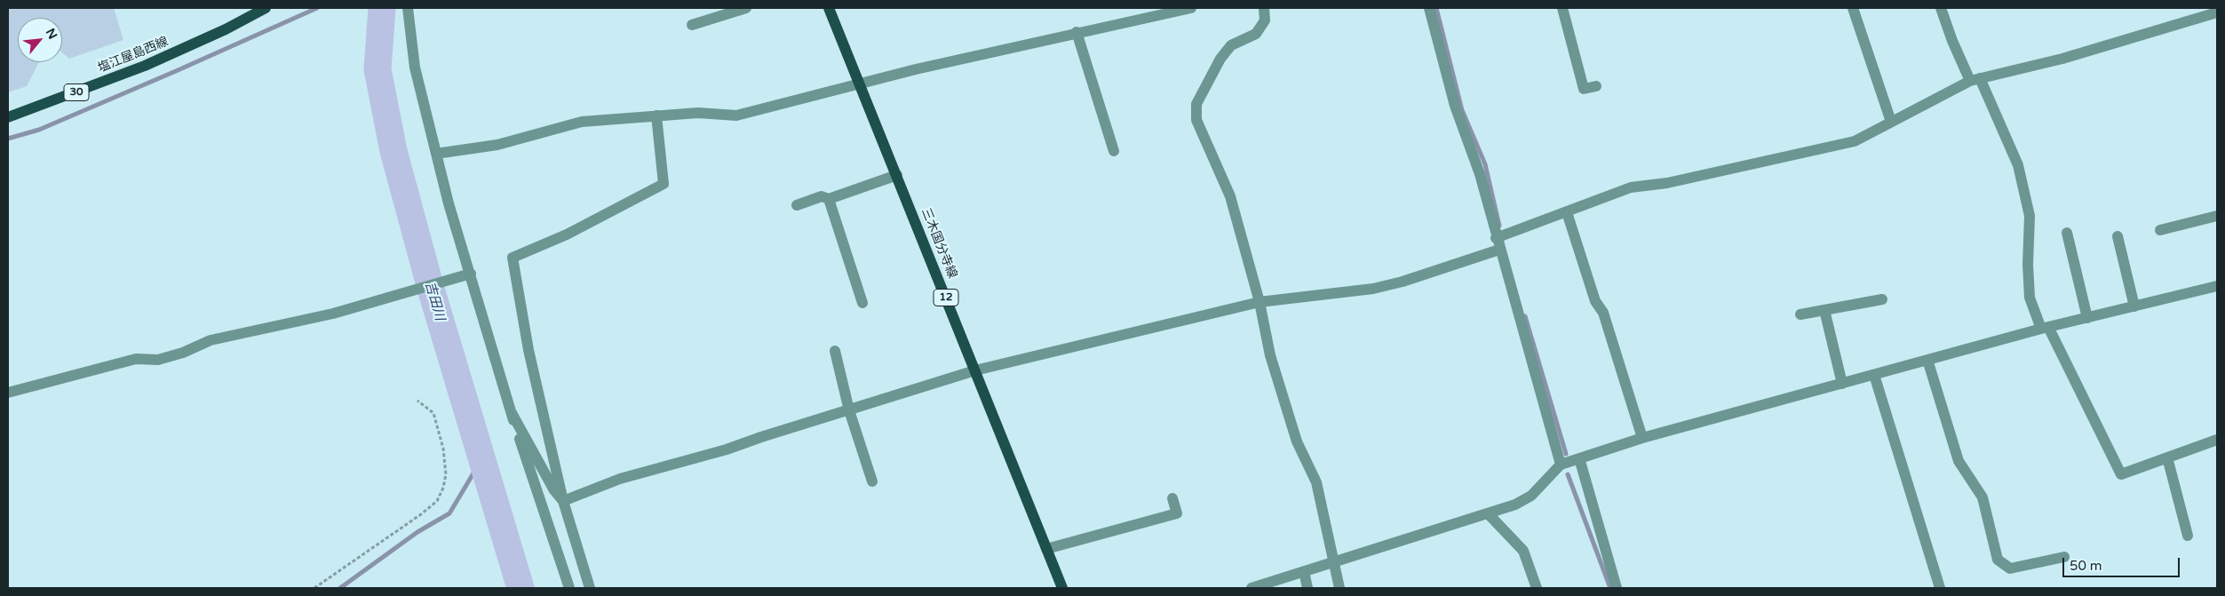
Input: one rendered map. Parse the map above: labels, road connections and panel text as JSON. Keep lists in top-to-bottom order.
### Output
{
  "streets": {
    "main road": [
      "塩江屋島西線",
      "30",
      "三木国分寺線",
      "12"
    ]
  },
  "water": ["吉田川"],
  "scale_bar": "50 m",
  "north": "top right"
}
